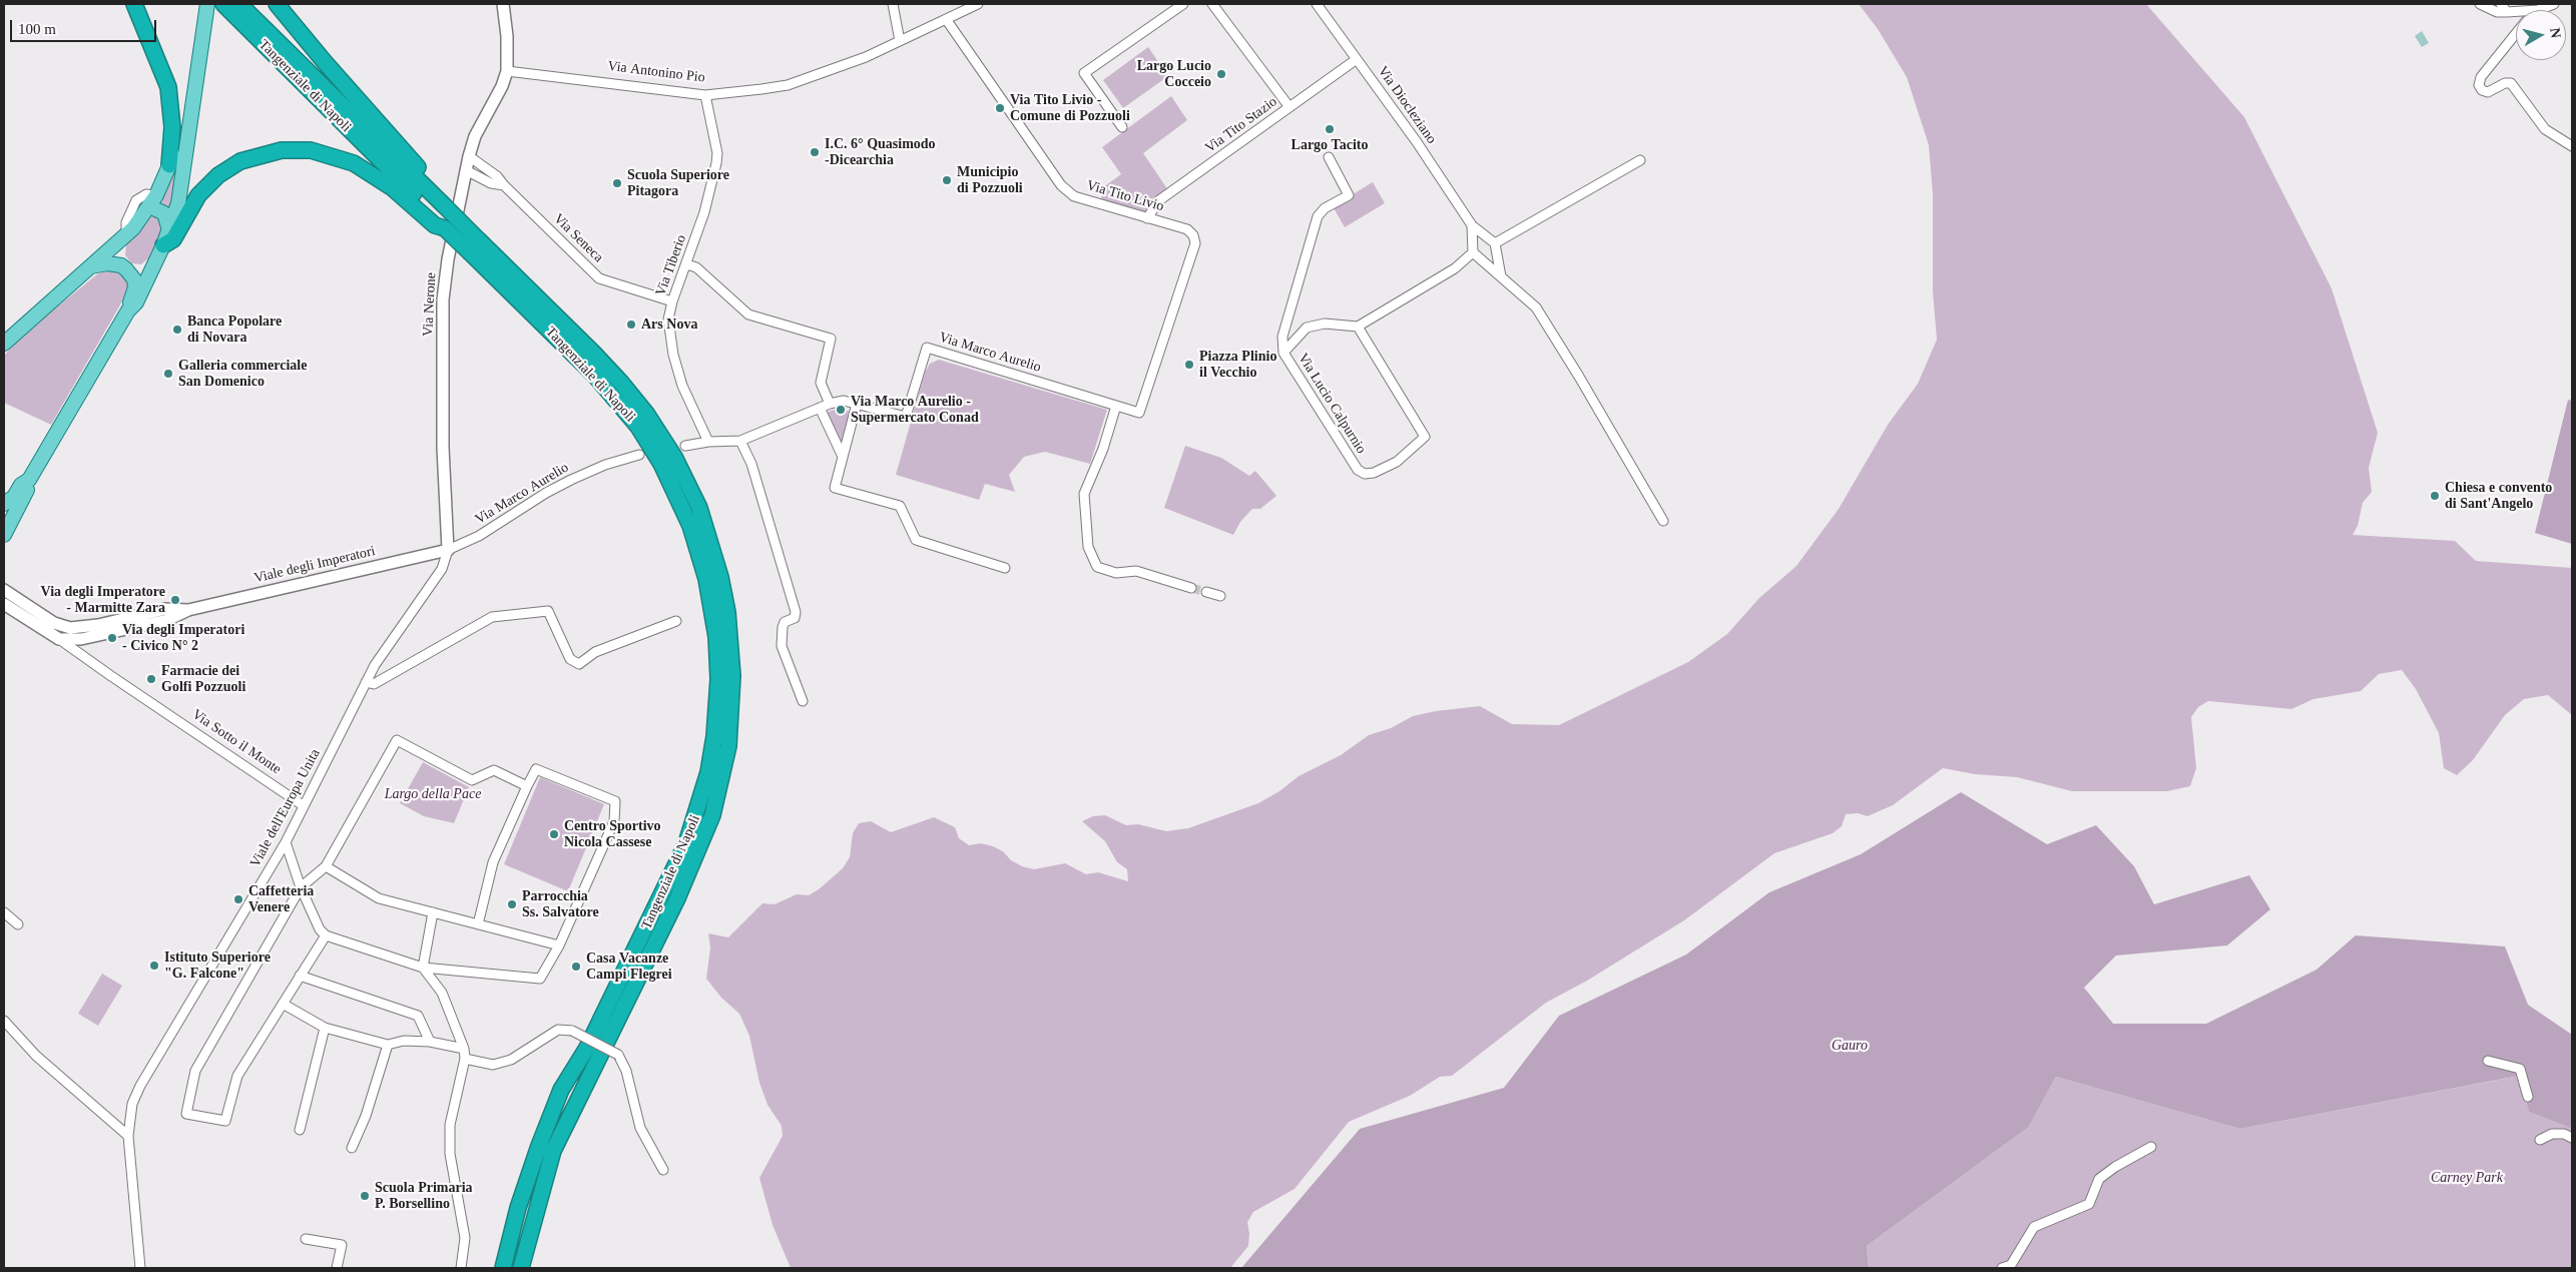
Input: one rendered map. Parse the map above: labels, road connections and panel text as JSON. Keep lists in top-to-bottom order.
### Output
{
  "streets": {
    "highway": ["Tangenziale di Napoli"],
    "street": [
      "Via Antonino Pio",
      "Via Diocleziano",
      "Via Tito Stazio",
      "Via Tito Livio",
      "Via Seneca",
      "Via Tiberio",
      "Via Nerone",
      "Via Marco Aurelio",
      "Via Lucio Calpurnio",
      "Viale degli Imperatori",
      "Via Sotto il Monte",
      "Viale dell'Europa Unita"
    ]
  },
  "crossings": [
    ["Via Antonino Pio", "Via Tito Livio"],
    ["Via Antonino Pio", "Via Tiberio"],
    ["Via Antonino Pio", "Via Nerone"],
    ["Via Diocleziano", "Via Tito Stazio"],
    ["Via Tito Stazio", "Via Tito Livio"],
    ["Via Tito Livio", "Via Marco Aurelio"],
    ["Via Seneca", "Via Tiberio"],
    ["Via Seneca", "Via Nerone"],
    ["Via Tiberio", "Via Marco Aurelio"],
    ["Via Nerone", "Via Marco Aurelio"],
    ["Via Nerone", "Viale degli Imperatori"],
    ["Via Nerone", "Viale dell'Europa Unita"],
    ["Via Marco Aurelio", "Viale degli Imperatori"],
    ["Via Marco Aurelio", "Viale dell'Europa Unita"],
    ["Viale degli Imperatori", "Via Sotto il Monte"],
    ["Viale degli Imperatori", "Viale dell'Europa Unita"],
    ["Via Sotto il Monte", "Viale dell'Europa Unita"]
  ],
  "parks": ["Largo della Pace", "Gauro", "Carney Park"],
  "places": [
    "Largo Lucio Cocceio",
    "Via Tito Livio - Comune di Pozzuoli",
    "Largo Tacito",
    "I.C. 6° Quasimodo -Dicearchia",
    "Municipio di Pozzuoli",
    "Scuola Superiore Pitagora",
    "Ars Nova",
    "Banca Popolare di Novara",
    "Piazza Plinio il Vecchio",
    "Galleria commerciale San Domenico",
    "Via Marco Aurelio - Supermercato Conad",
    "Chiesa e convento di Sant'Angelo",
    "Via degli Imperatore - Marmitte Zara",
    "Via degli Imperatori - Civico N° 2",
    "Farmacie dei Golfi Pozzuoli",
    "Centro Sportivo Nicola Cassese",
    "Caffetteria Venere",
    "Parrocchia Ss. Salvatore",
    "Istituto Superiore \"G. Falcone\"",
    "Casa Vacanze Campi Flegrei",
    "Scuola Primaria P. Borsellino"
  ],
  "scale_bar": "100 m",
  "north": "right"
}
